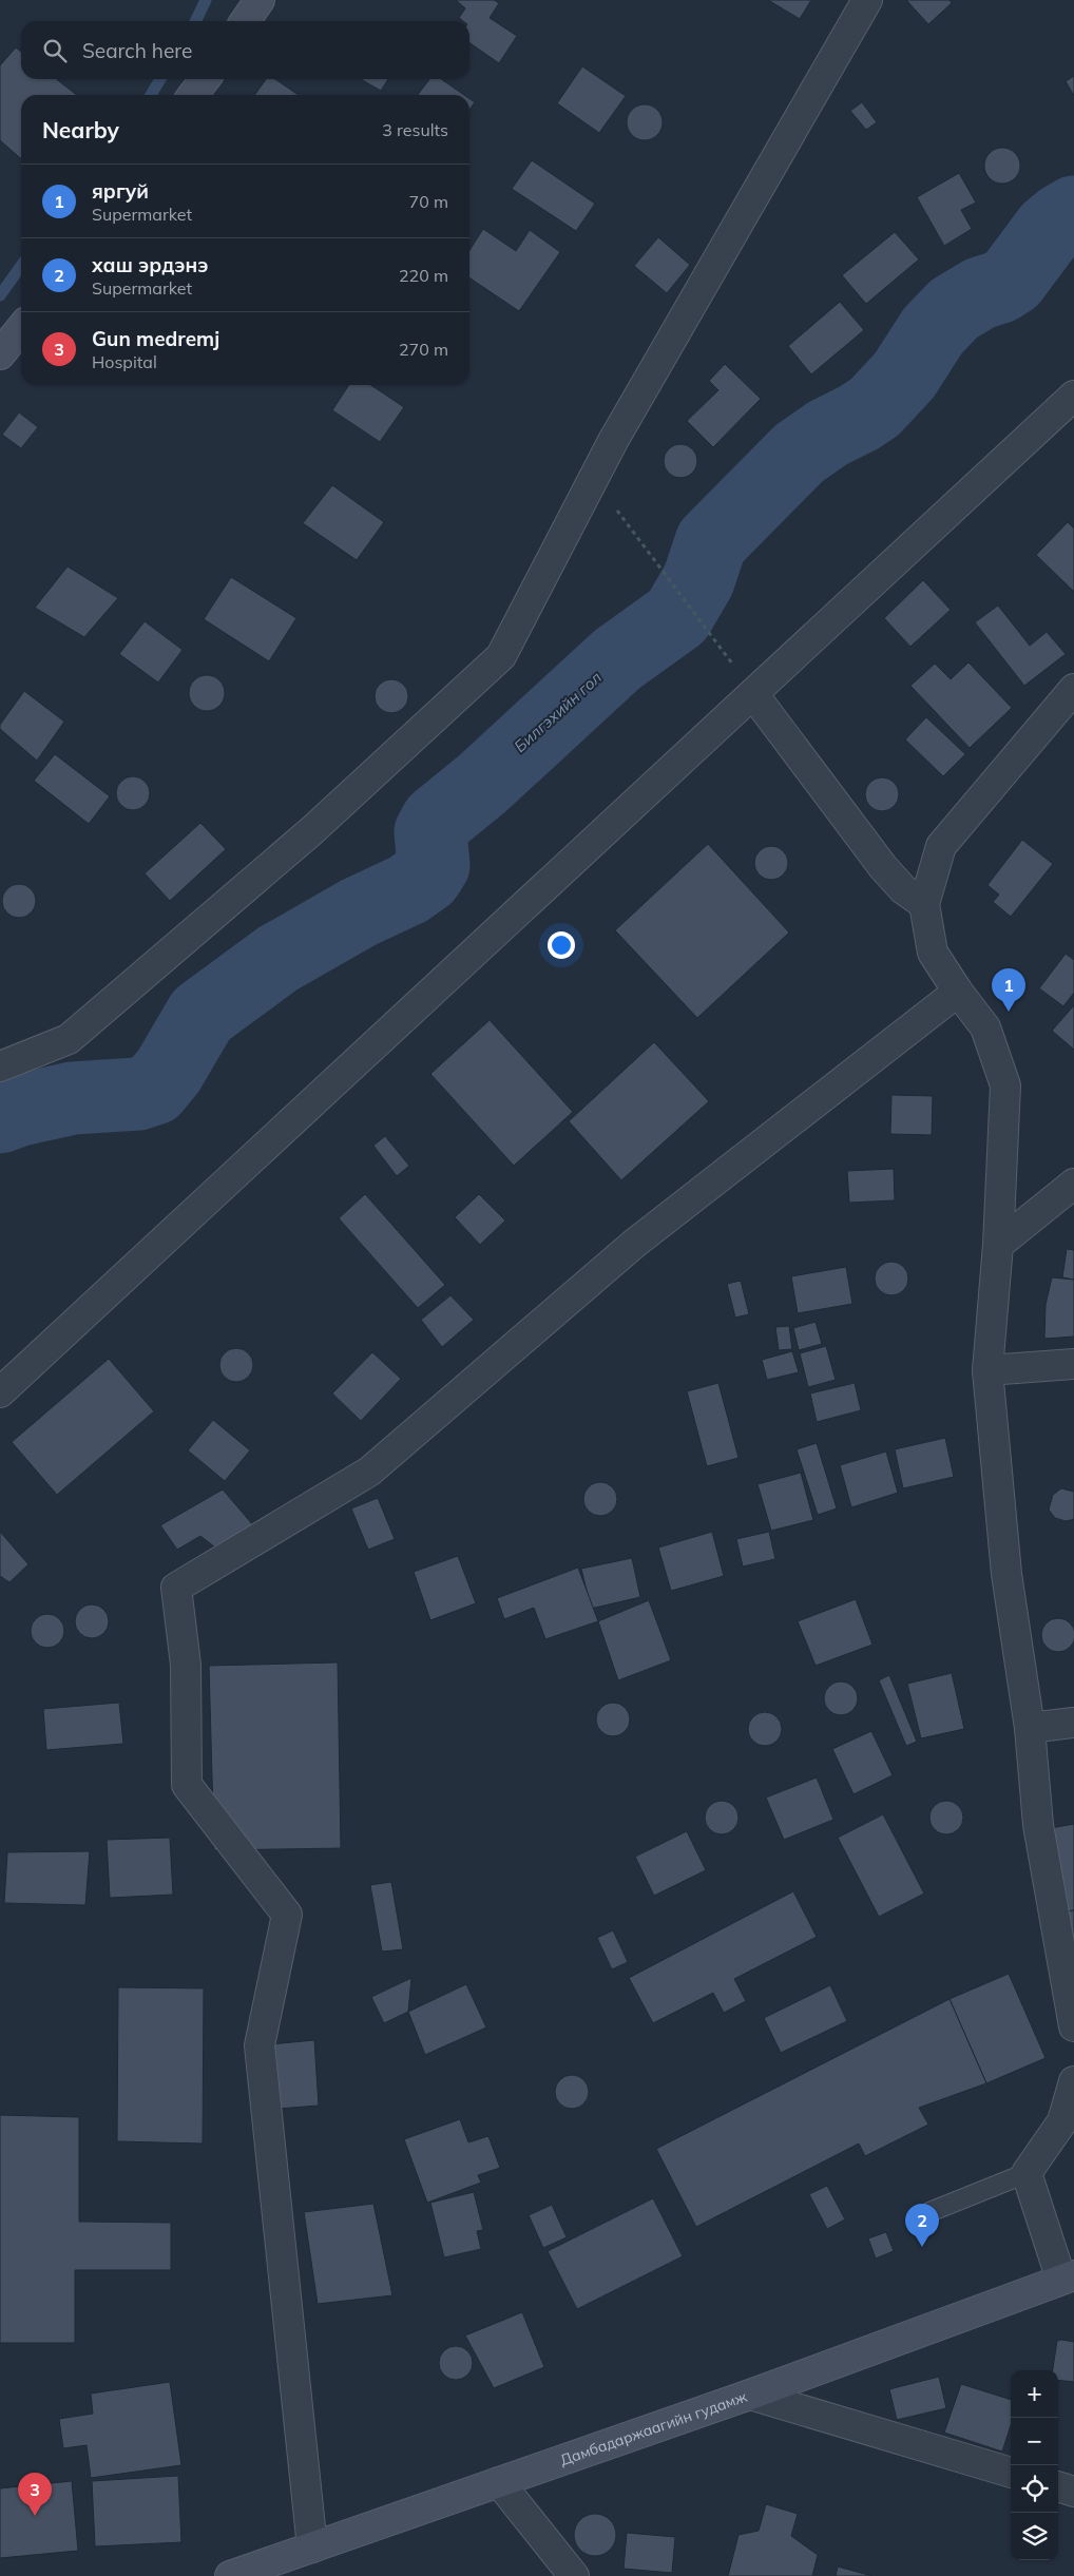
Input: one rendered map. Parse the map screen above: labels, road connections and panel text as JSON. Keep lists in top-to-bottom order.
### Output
{
  "streets": {
    "main road": ["Дамбадаржаагийн гудамж"]
  },
  "water": ["Билгэхийн гол"],
  "page": {
    "search": "Search here",
    "heading": ["Nearby", "3 results"],
    "list": [
      {
        "mark": "1",
        "name": "яргуй",
        "note": "Supermarket",
        "value": "70 m"
      },
      {
        "mark": "2",
        "name": "хаш эрдэнэ",
        "note": "Supermarket",
        "value": "220 m"
      },
      {
        "mark": "3",
        "name": "Gun medremj",
        "note": "Hospital",
        "value": "270 m"
      }
    ],
    "pins": ["1", "2", "3"],
    "map_buttons": ["+", "−"]
  }
}
